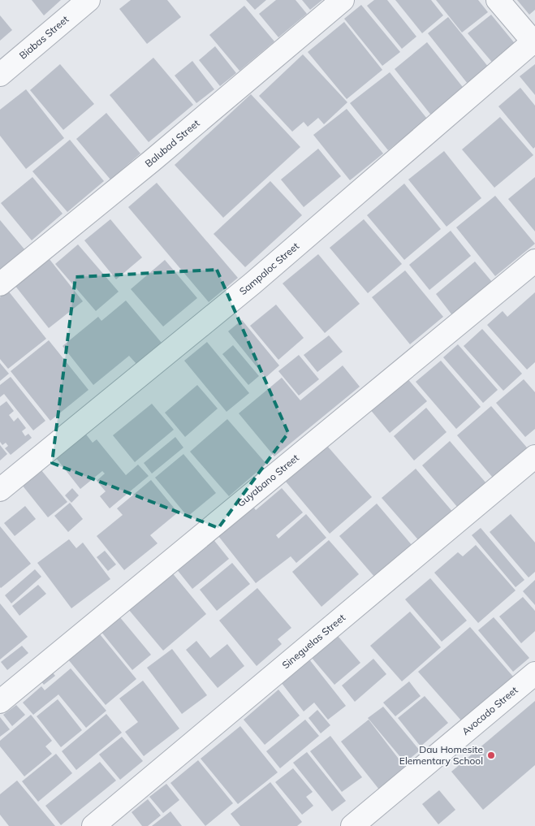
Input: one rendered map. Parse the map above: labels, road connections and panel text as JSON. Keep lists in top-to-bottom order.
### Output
{
  "streets": {
    "street": [
      "Biabas Street",
      "Balubad Street",
      "Sampaloc Street",
      "Guyabano Street",
      "Sineguelas Street",
      "Avocado Street"
    ]
  },
  "places": ["Dau Homesite Elementary School"]
}
